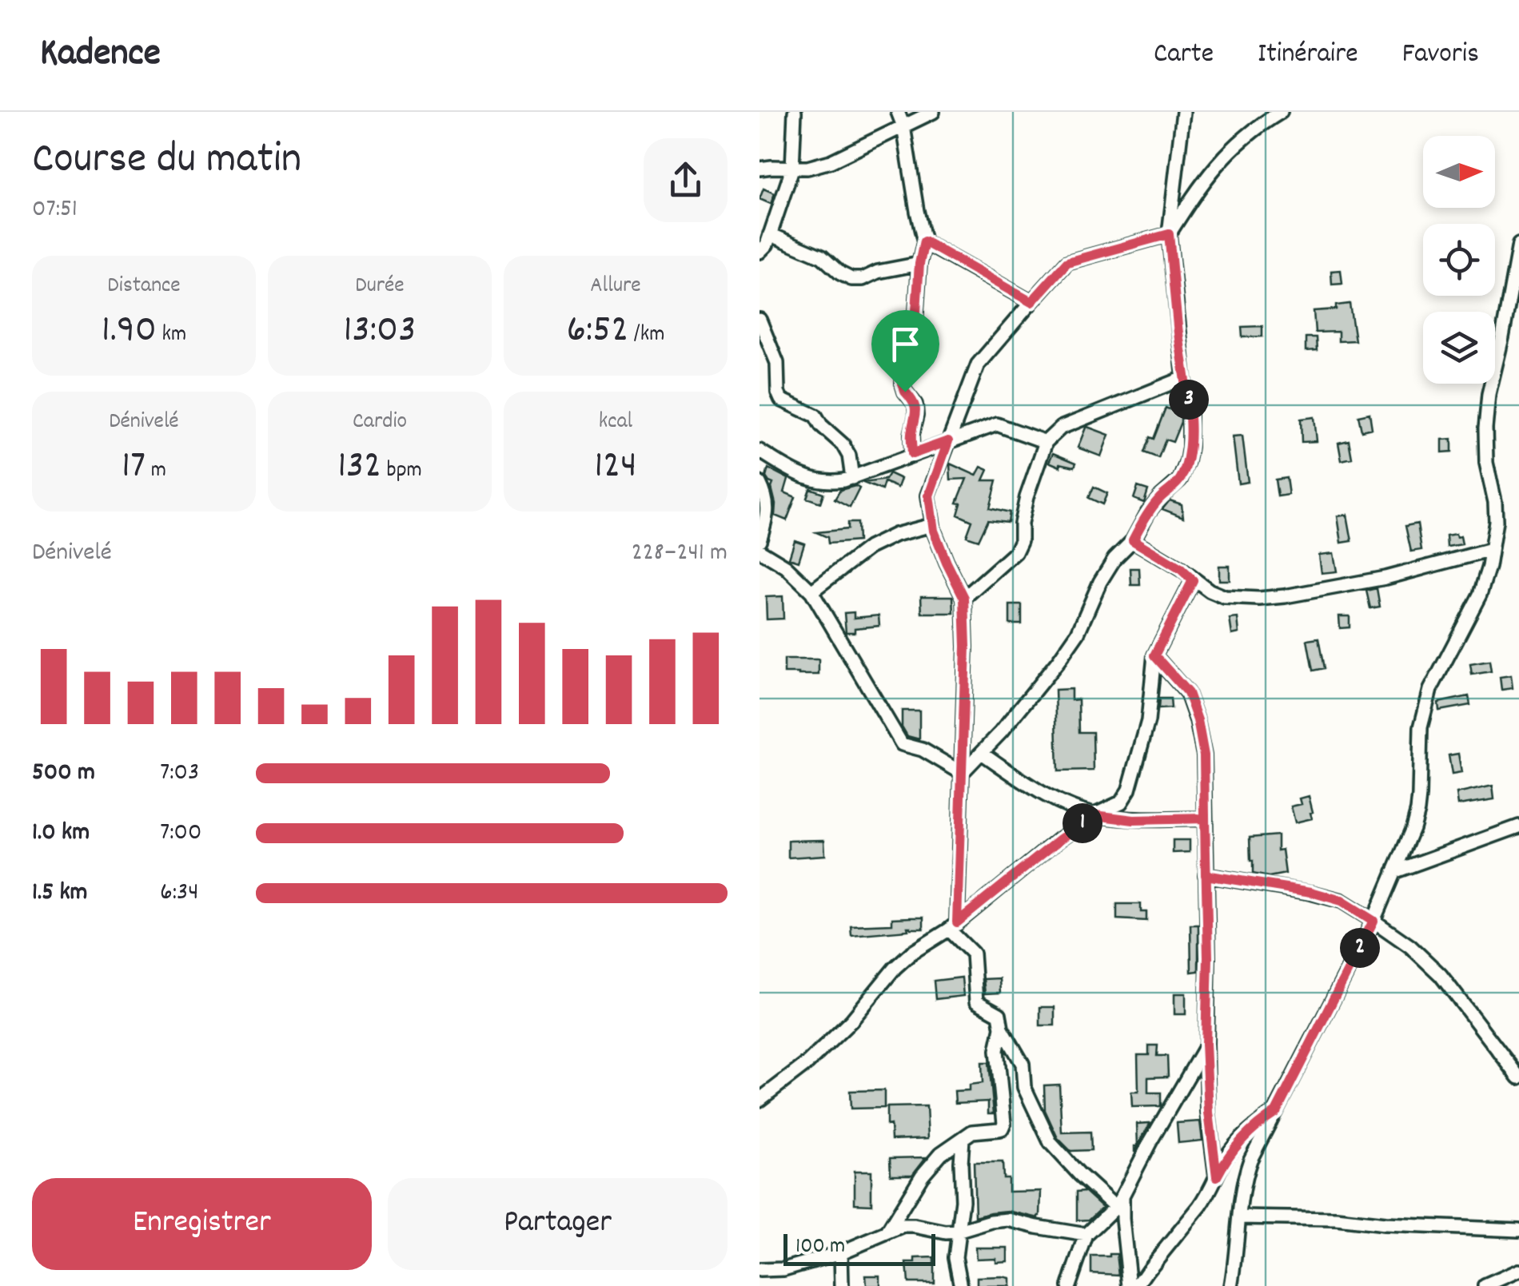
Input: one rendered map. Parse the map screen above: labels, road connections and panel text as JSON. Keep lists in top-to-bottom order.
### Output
{
  "scale_bar": "100 m",
  "north": "right",
  "page": {
    "header": "Kadence",
    "nav": ["Carte", "Itinéraire", "Favoris"],
    "heading": ["Course du matin", "07:51"],
    "stats": [
      ["Distance", "1.90 km"],
      ["Durée", "13:03"],
      ["Allure", "6:52 /km"],
      ["Dénivelé", "17 m"],
      ["Cardio", "132 bpm"],
      ["kcal", "124"]
    ],
    "pins": ["3", "1", "2"],
    "chart": ["Dénivelé", "228–241 m"],
    "list": [
      {
        "name": "500 m",
        "note": "7:03"
      },
      {
        "name": "1.0 km",
        "note": "7:00"
      },
      {
        "name": "1.5 km",
        "note": "6:34"
      }
    ],
    "buttons": ["Enregistrer", "Partager"],
    "scale": "100 m"
  }
}
